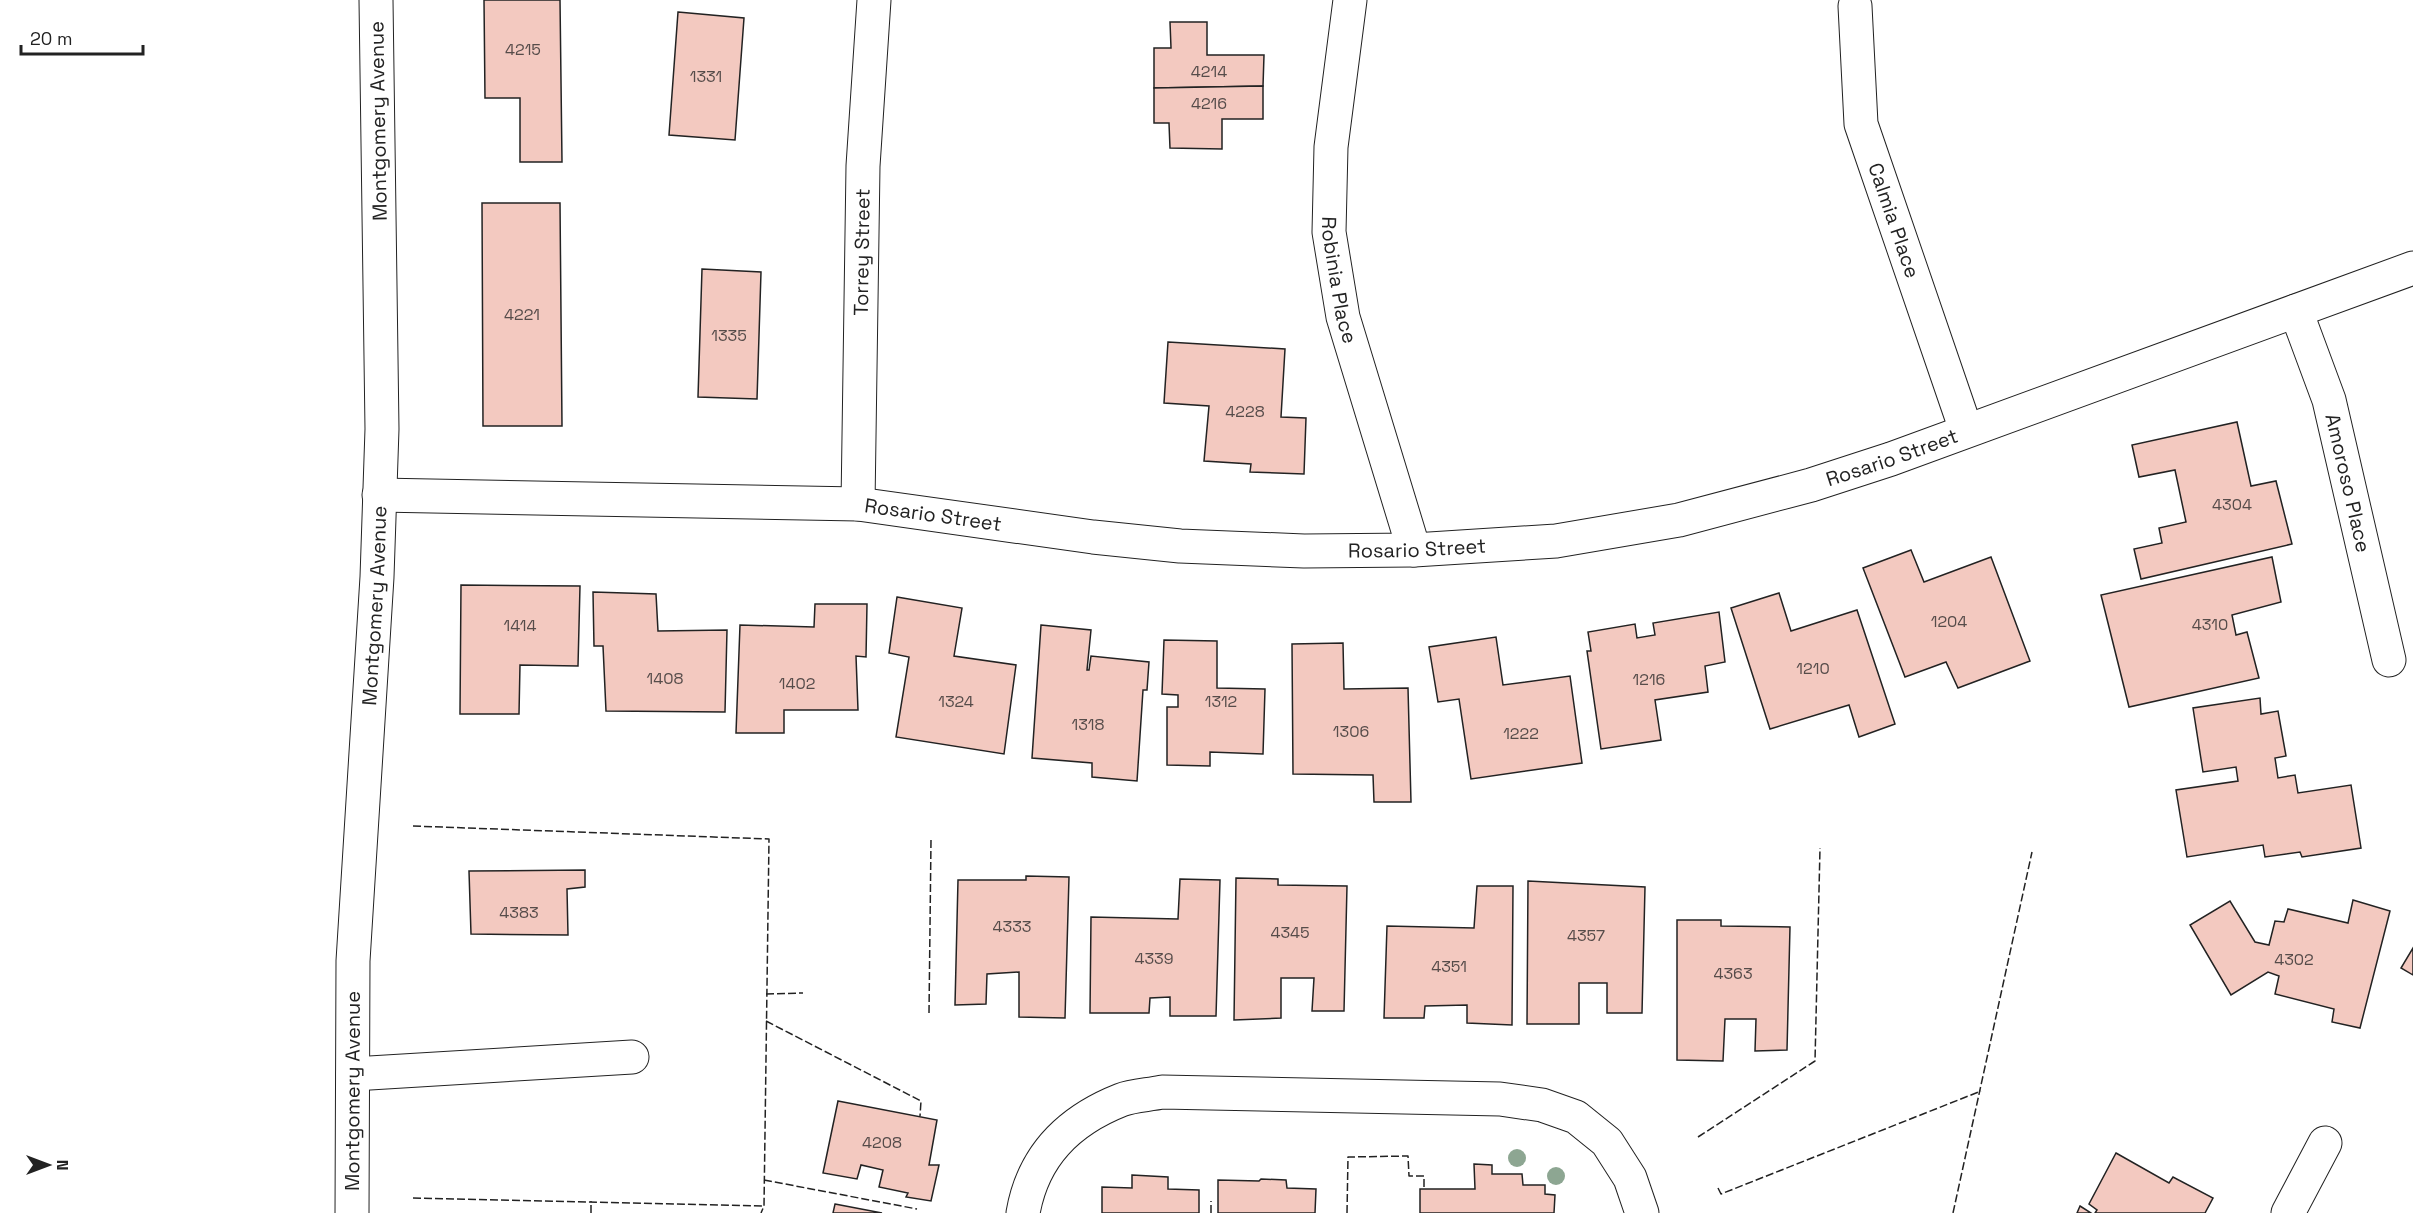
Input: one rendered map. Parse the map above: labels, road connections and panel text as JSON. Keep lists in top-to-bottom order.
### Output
{
  "streets": {
    "street": [
      "Montgomery Avenue",
      "Calmia Place",
      "Torrey Street",
      "Robinia Place",
      "Rosario Street",
      "Amoroso Place"
    ]
  },
  "crossings": [
    ["Montgomery Avenue", "Rosario Street"],
    ["Calmia Place", "Rosario Street"],
    ["Torrey Street", "Rosario Street"],
    ["Robinia Place", "Rosario Street"],
    ["Rosario Street", "Amoroso Place"]
  ],
  "house_numbers": [
    "4215",
    "4214",
    "1331",
    "4216",
    "4221",
    "1335",
    "4228",
    "4304",
    "1204",
    "4310",
    "1414",
    "1210",
    "1408",
    "1216",
    "1402",
    "1324",
    "1312",
    "1318",
    "1306",
    "1222",
    "4383",
    "4333",
    "4345",
    "4357",
    "4339",
    "4302",
    "4351",
    "4363",
    "4208"
  ],
  "scale_bar": "20 m",
  "north": "right"
}
